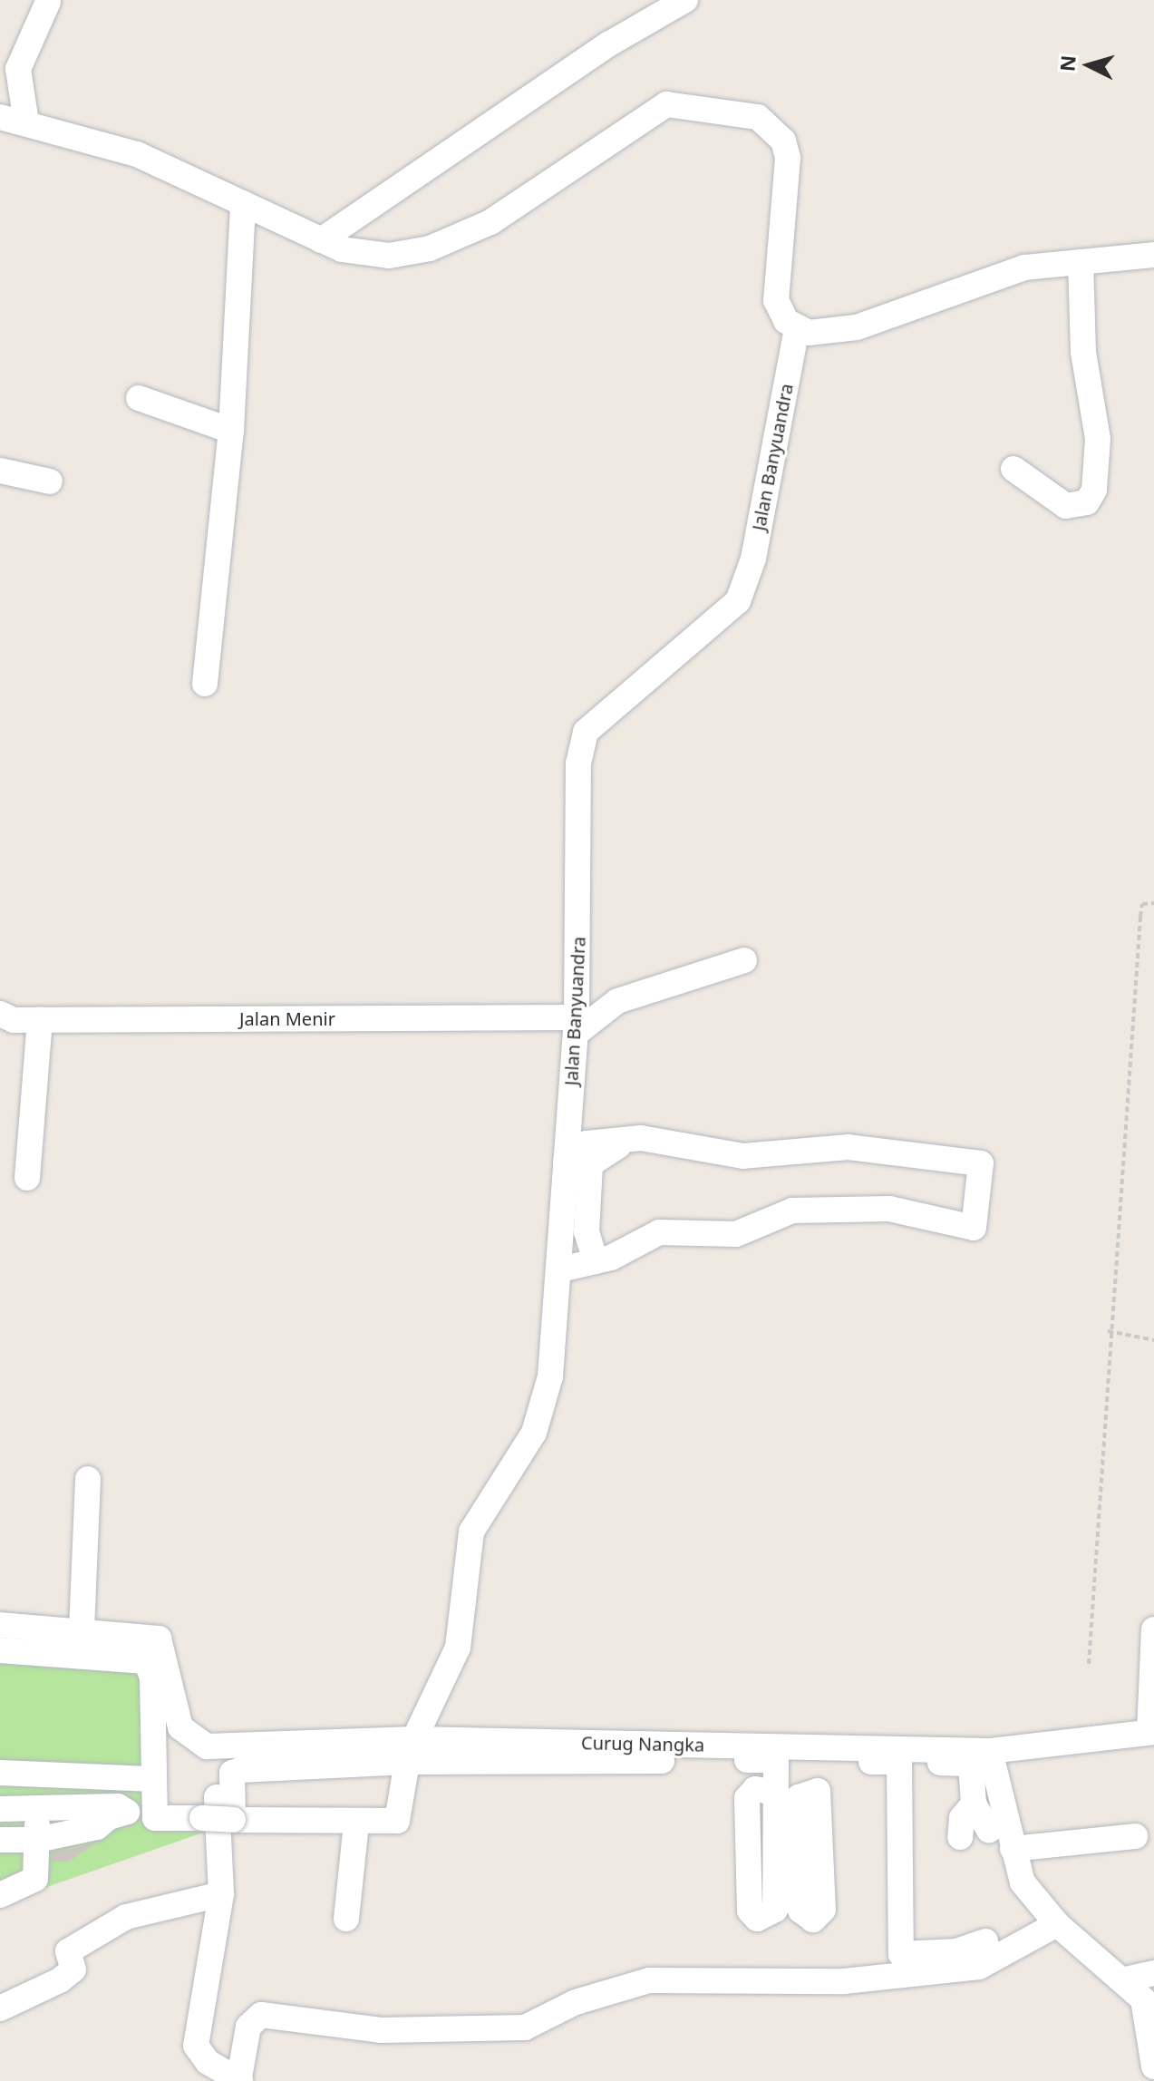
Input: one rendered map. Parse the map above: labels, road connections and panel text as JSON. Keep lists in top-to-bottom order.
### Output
{
  "streets": {
    "street": ["Jalan Banyuandra", "Jalan Menir", "Curug Nangka"]
  },
  "crossings": [
    ["Jalan Banyuandra", "Jalan Menir"],
    ["Jalan Banyuandra", "Curug Nangka"]
  ],
  "north": "left"
}
